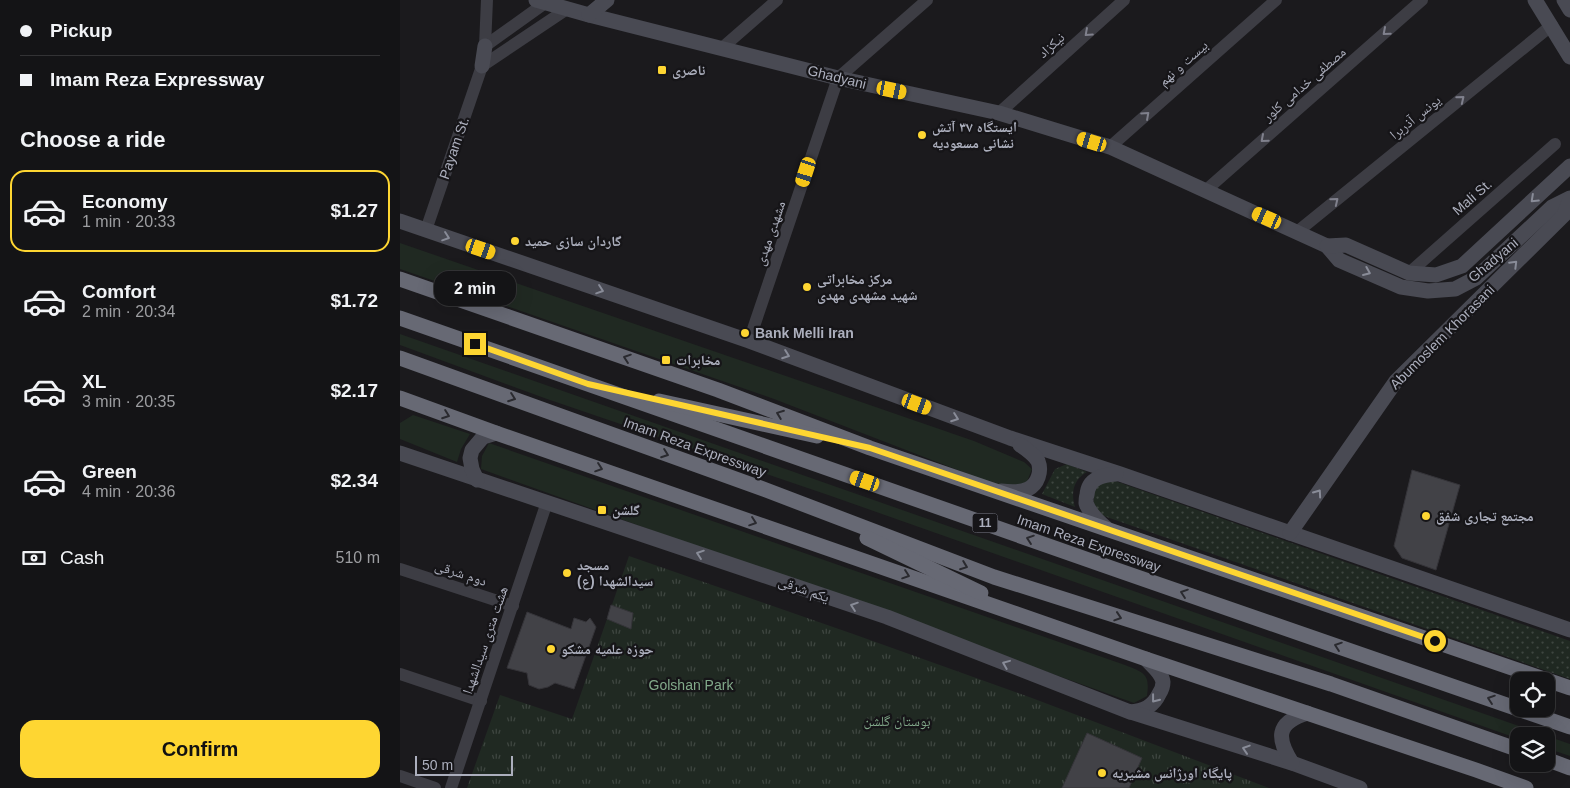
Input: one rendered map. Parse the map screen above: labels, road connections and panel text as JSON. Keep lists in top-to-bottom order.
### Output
{
  "streets": {
    "highway": ["Imam Reza Expressway", "11"],
    "main road": [
      "Ghadyani",
      "Payam St.",
      "Abumoslem Khorasani",
      "یکم شرقی"
    ],
    "street": [
      "نیکزاد",
      "بیست و نهم",
      "مصطفی خدامی کلور",
      "یونس آذربرا",
      "Mali St.",
      "مشهدی مهدی",
      "دوم شرقی",
      "هشت متری سیدالشهدا"
    ]
  },
  "crossings": [
    ["نیکزاد", "Ghadyani"],
    ["بیست و نهم", "Ghadyani"],
    ["Ghadyani", "مصطفی خدامی کلور"],
    ["Ghadyani", "یونس آذربرا"],
    ["Ghadyani", "Mali St."],
    ["Ghadyani", "مشهدی مهدی"],
    ["Ghadyani", "Abumoslem Khorasani"],
    ["دوم شرقی", "هشت متری سیدالشهدا"],
    ["یکم شرقی", "هشت متری سیدالشهدا"]
  ],
  "one_way": [
    "نیکزاد",
    "بیست و نهم",
    "مصطفی خدامی کلور",
    "یونس آذربرا",
    "Abumoslem Khorasani",
    "یکم شرقی"
  ],
  "parks": ["Golshan Park", "بوستان گلشن"],
  "places": {
    "transit": ["ناصری", "مخابرات", "گلشن"],
    "other": [
      "ایستگاه ۳۷ آتش نشانی مسعودیه",
      "گاردان سازی حمید",
      "مرکز مخابراتی شهید مشهدی مهدی",
      "Bank Melli Iran",
      "مجتمع تجاری شفق",
      "مسجد سیدالشهدا (ع)",
      "حوزه علمیه مشکو",
      "پایگاه اورژانس مشیریه"
    ]
  },
  "scale_bar": "50 m",
  "page": {
    "banner": ["Pickup", "Imam Reza Expressway"],
    "heading": "Choose a ride",
    "list": [
      {
        "name": "Economy",
        "note": "1 min · 20:33",
        "value": "$1.27"
      },
      {
        "name": "Comfort",
        "note": "2 min · 20:34",
        "value": "$1.72"
      },
      {
        "name": "XL",
        "note": "3 min · 20:35",
        "value": "$2.17"
      },
      {
        "name": "Green",
        "note": "4 min · 20:36",
        "value": "$2.34"
      }
    ],
    "bubble": "2 min",
    "pay": ["Cash", "510 m"],
    "buttons": "Confirm",
    "scale": "50 m"
  }
}
